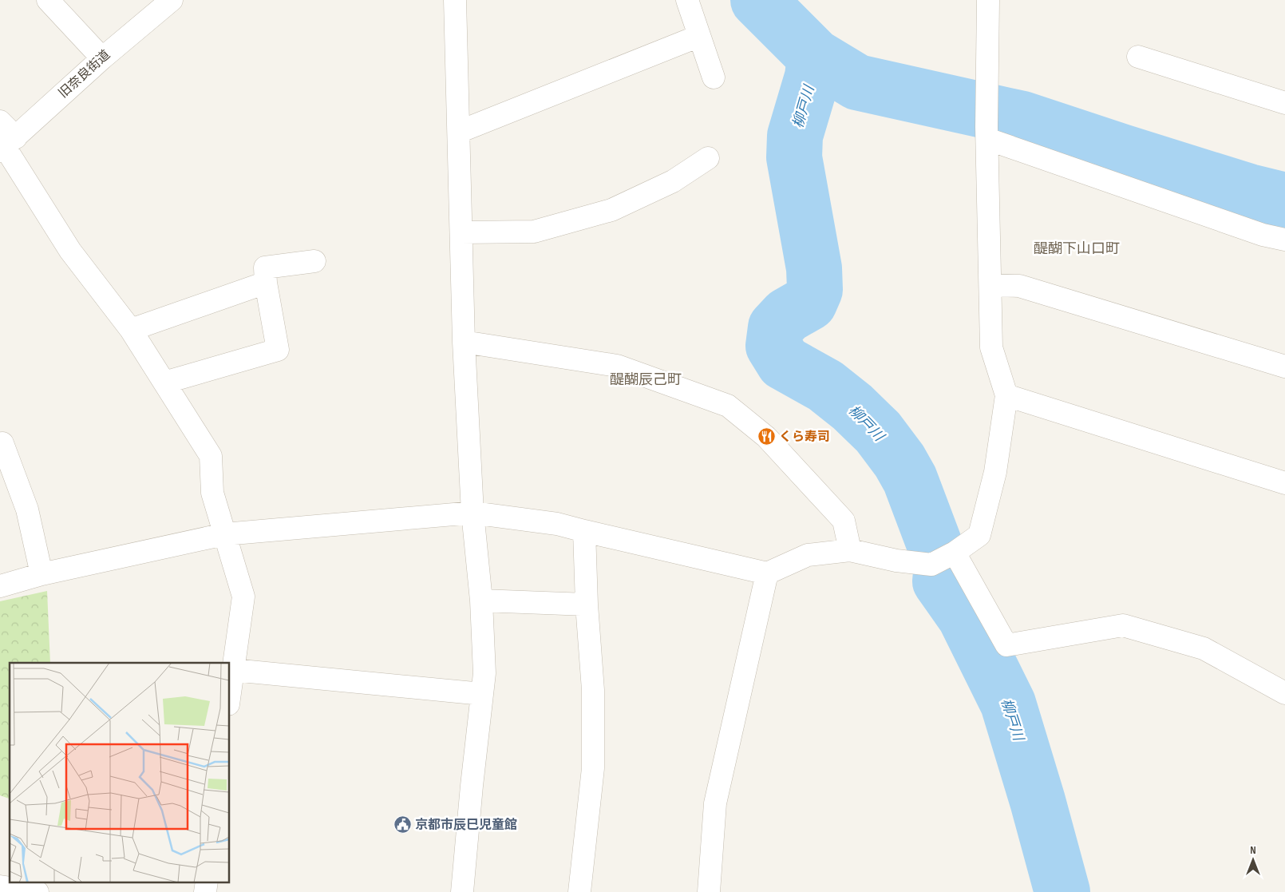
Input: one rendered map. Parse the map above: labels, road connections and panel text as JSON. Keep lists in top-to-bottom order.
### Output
{
  "streets": {
    "street": ["旧奈良街道"]
  },
  "districts": ["醍醐下山口町", "醍醐辰己町"],
  "water": ["柳戸川"],
  "places": {
    "restaurant": ["くら寿司"],
    "public building": ["京都市辰巳児童館"]
  },
  "north": "top"
}
